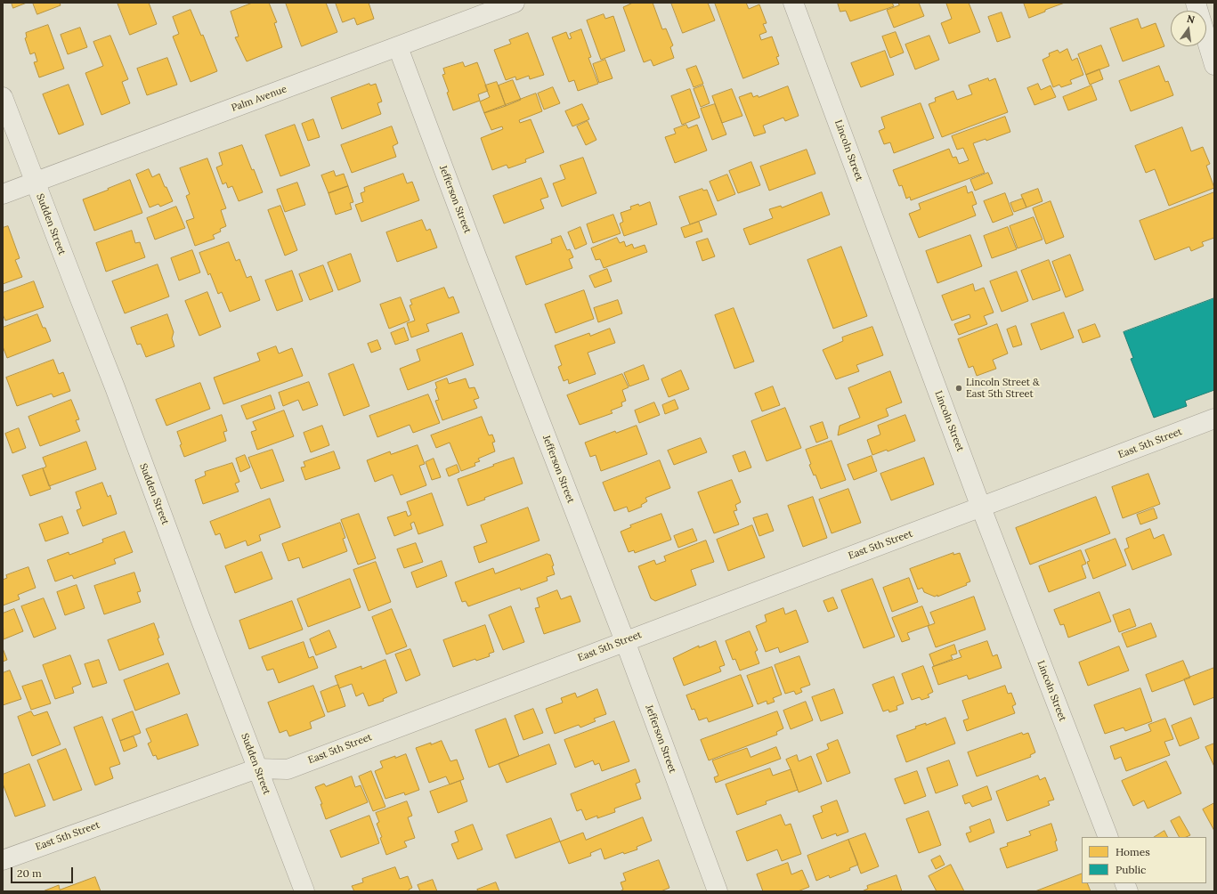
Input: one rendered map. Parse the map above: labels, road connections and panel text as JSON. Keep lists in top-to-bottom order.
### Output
{
  "streets": {
    "street": [
      "Palm Avenue",
      "Lincoln Street",
      "Jefferson Street",
      "Sudden Street",
      "East 5th Street"
    ]
  },
  "crossings": [
    ["Palm Avenue", "Jefferson Street"],
    ["Palm Avenue", "Sudden Street"],
    ["Lincoln Street", "East 5th Street"],
    ["Jefferson Street", "East 5th Street"],
    ["Sudden Street", "East 5th Street"]
  ],
  "places": ["Lincoln Street & East 5th Street"],
  "legend": ["Homes", "Public"],
  "scale_bar": "20 m",
  "north": "top"
}
